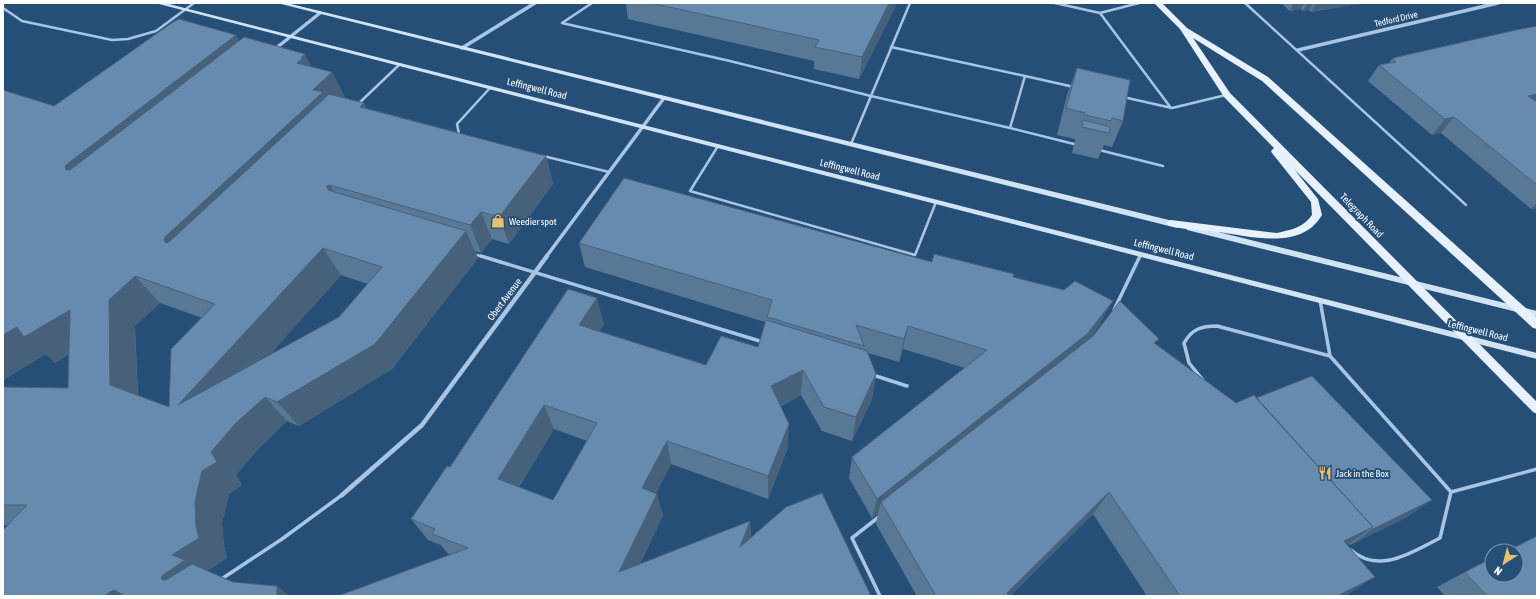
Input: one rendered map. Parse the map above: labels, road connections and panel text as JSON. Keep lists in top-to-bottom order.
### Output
{
  "streets": {
    "main road": ["Leffingwell Road", "Telegraph Road"],
    "street": ["Tedford Drive", "Obert Avenue"]
  },
  "crossings": [
    ["Leffingwell Road", "Telegraph Road"],
    ["Leffingwell Road", "Obert Avenue"]
  ],
  "places": {
    "shop": ["Weedier spot"],
    "restaurant": ["Jack in the Box"]
  },
  "north": "bottom left"
}
